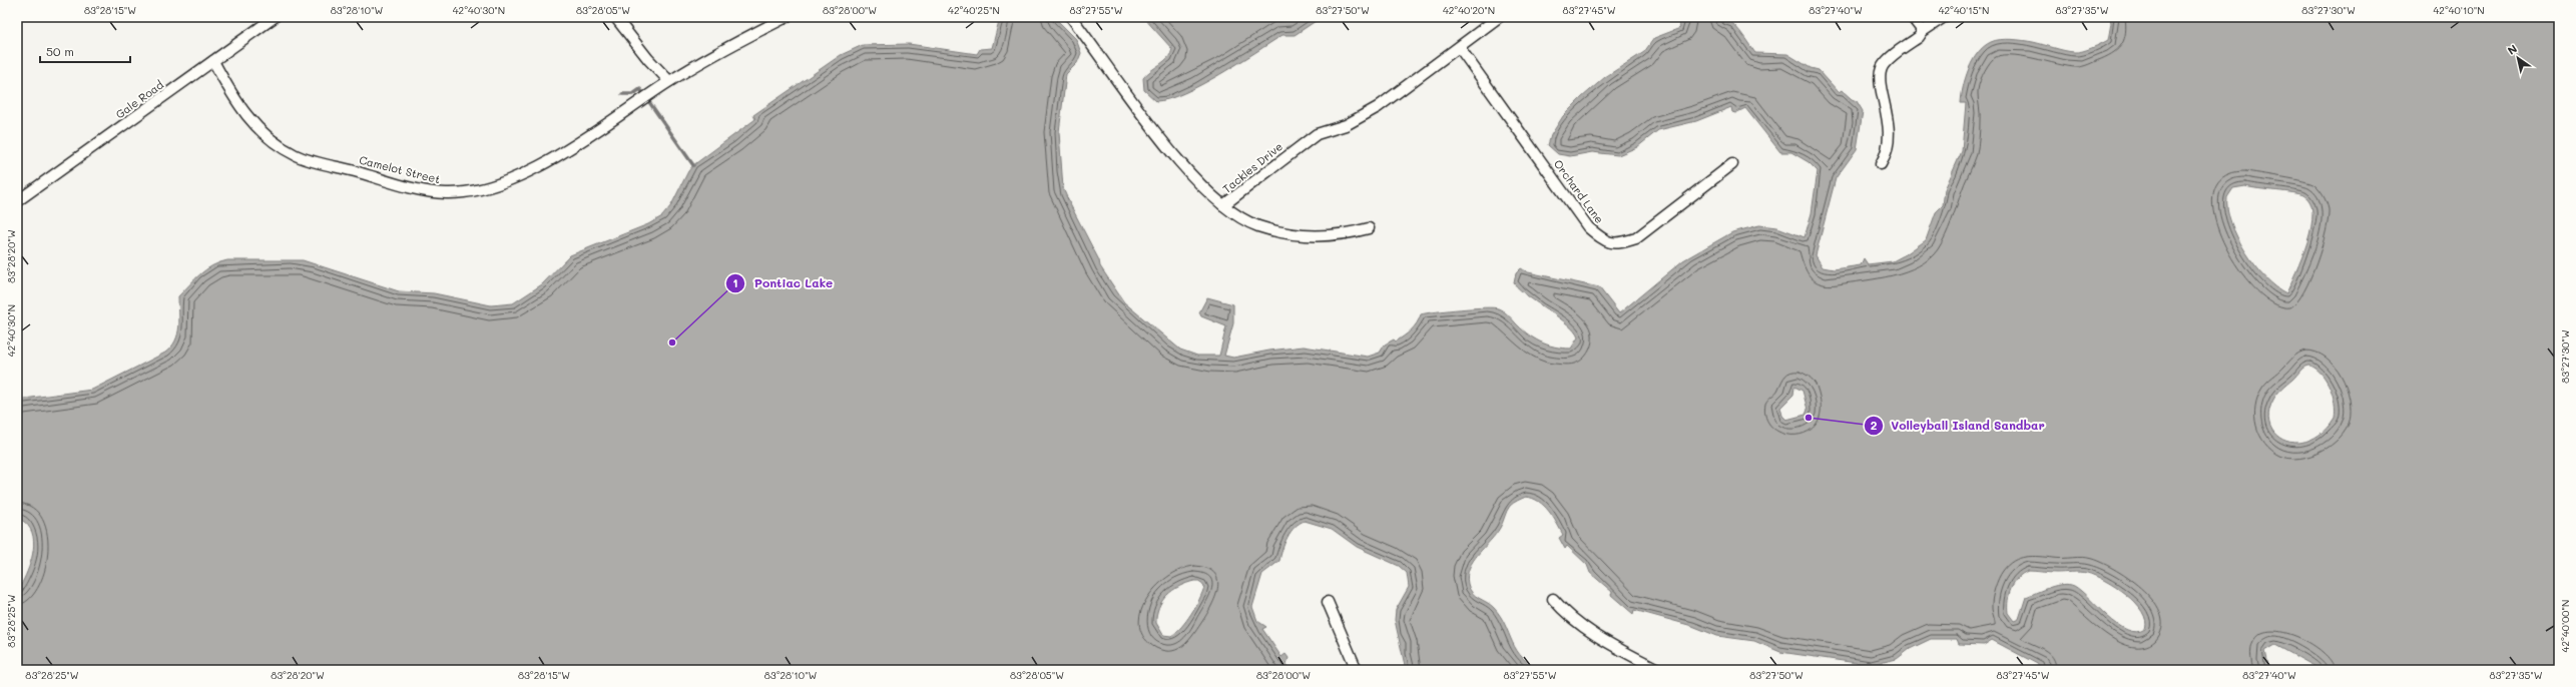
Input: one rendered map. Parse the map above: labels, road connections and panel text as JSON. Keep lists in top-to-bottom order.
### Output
{
  "streets": {
    "street": [
      "Gale Road",
      "Tackles Drive",
      "Camelot Street",
      "Orchard Lane"
    ]
  },
  "crossings": [
    ["Gale Road", "Camelot Street"],
    ["Tackles Drive", "Orchard Lane"]
  ],
  "places": ["Pontiac Lake", "Volleyball Island Sandbar"],
  "scale_bar": "50 m",
  "north": "top left",
  "coordinates": [
    "83°28'15\"W",
    "83°28'10\"W",
    "42°40'30\"N",
    "83°28'05\"W",
    "83°28'00\"W",
    "42°40'25\"N",
    "83°27'55\"W",
    "83°27'50\"W",
    "42°40'20\"N",
    "83°27'45\"W",
    "83°27'40\"W",
    "42°40'15\"N",
    "83°27'35\"W",
    "83°27'30\"W",
    "42°40'10\"N",
    "83°28'20\"W",
    "83°28'25\"W",
    "42°40'00\"N"
  ]
}
